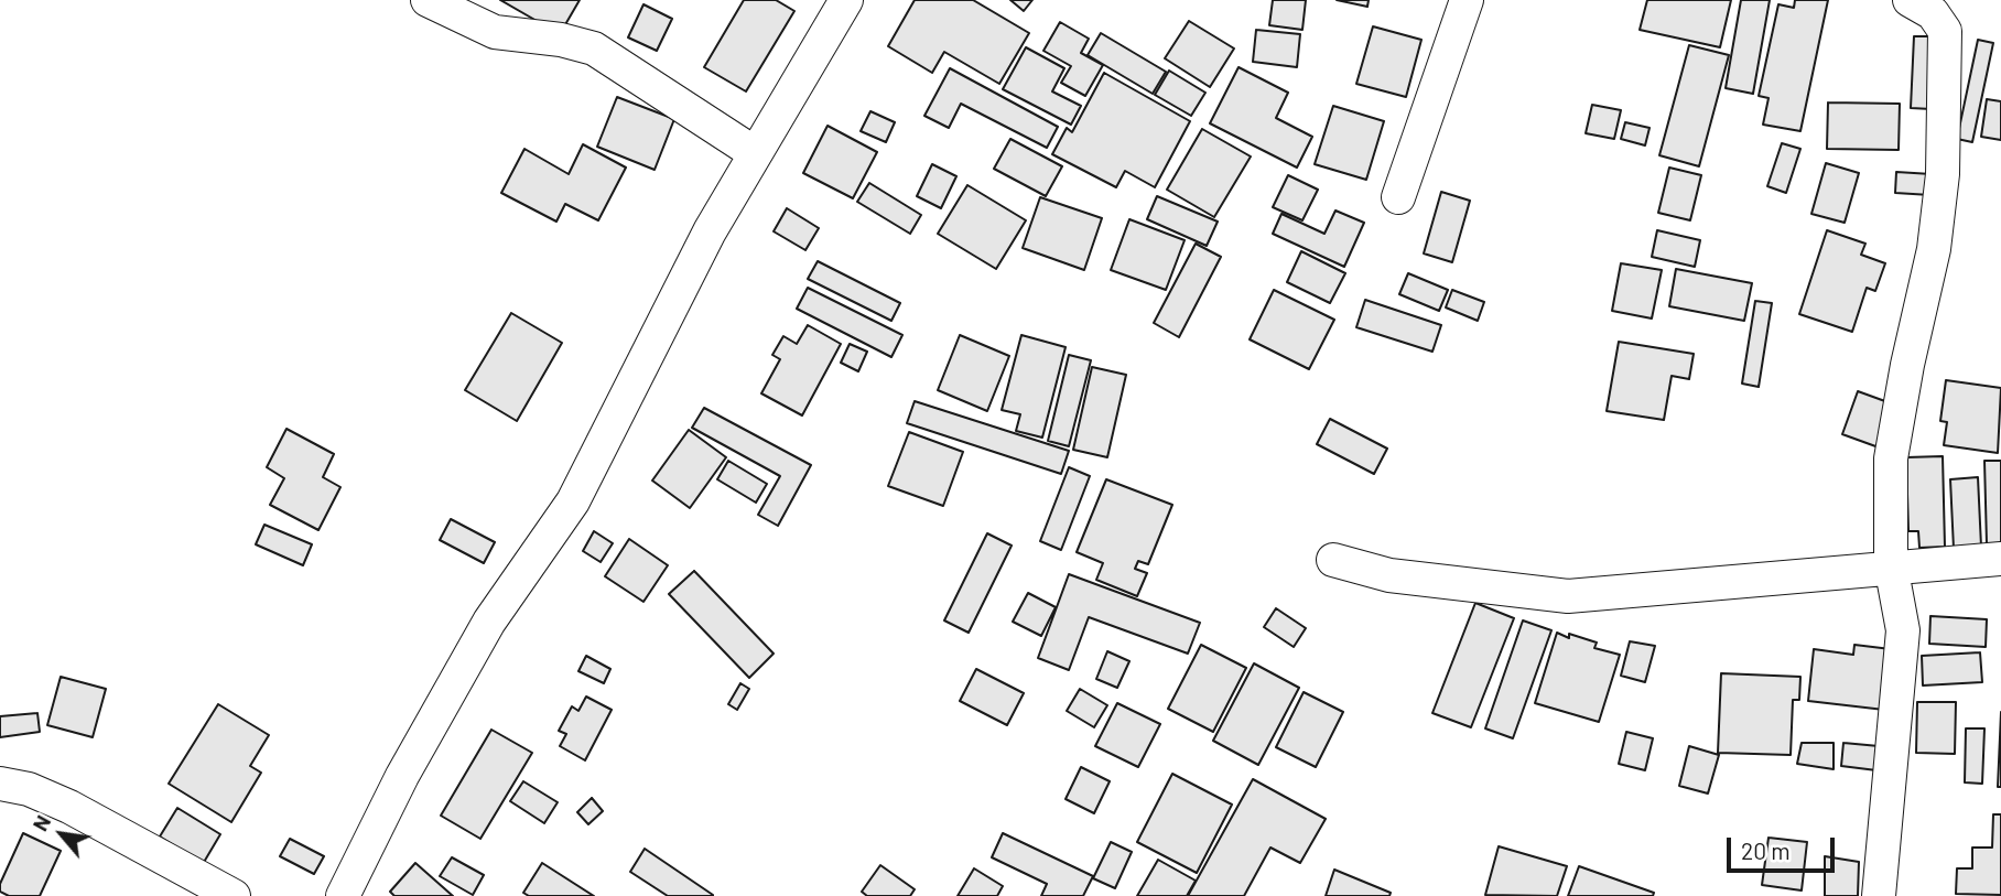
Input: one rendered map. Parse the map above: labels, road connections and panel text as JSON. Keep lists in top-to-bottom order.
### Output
{
  "scale_bar": "20 m",
  "north": "top left"
}
